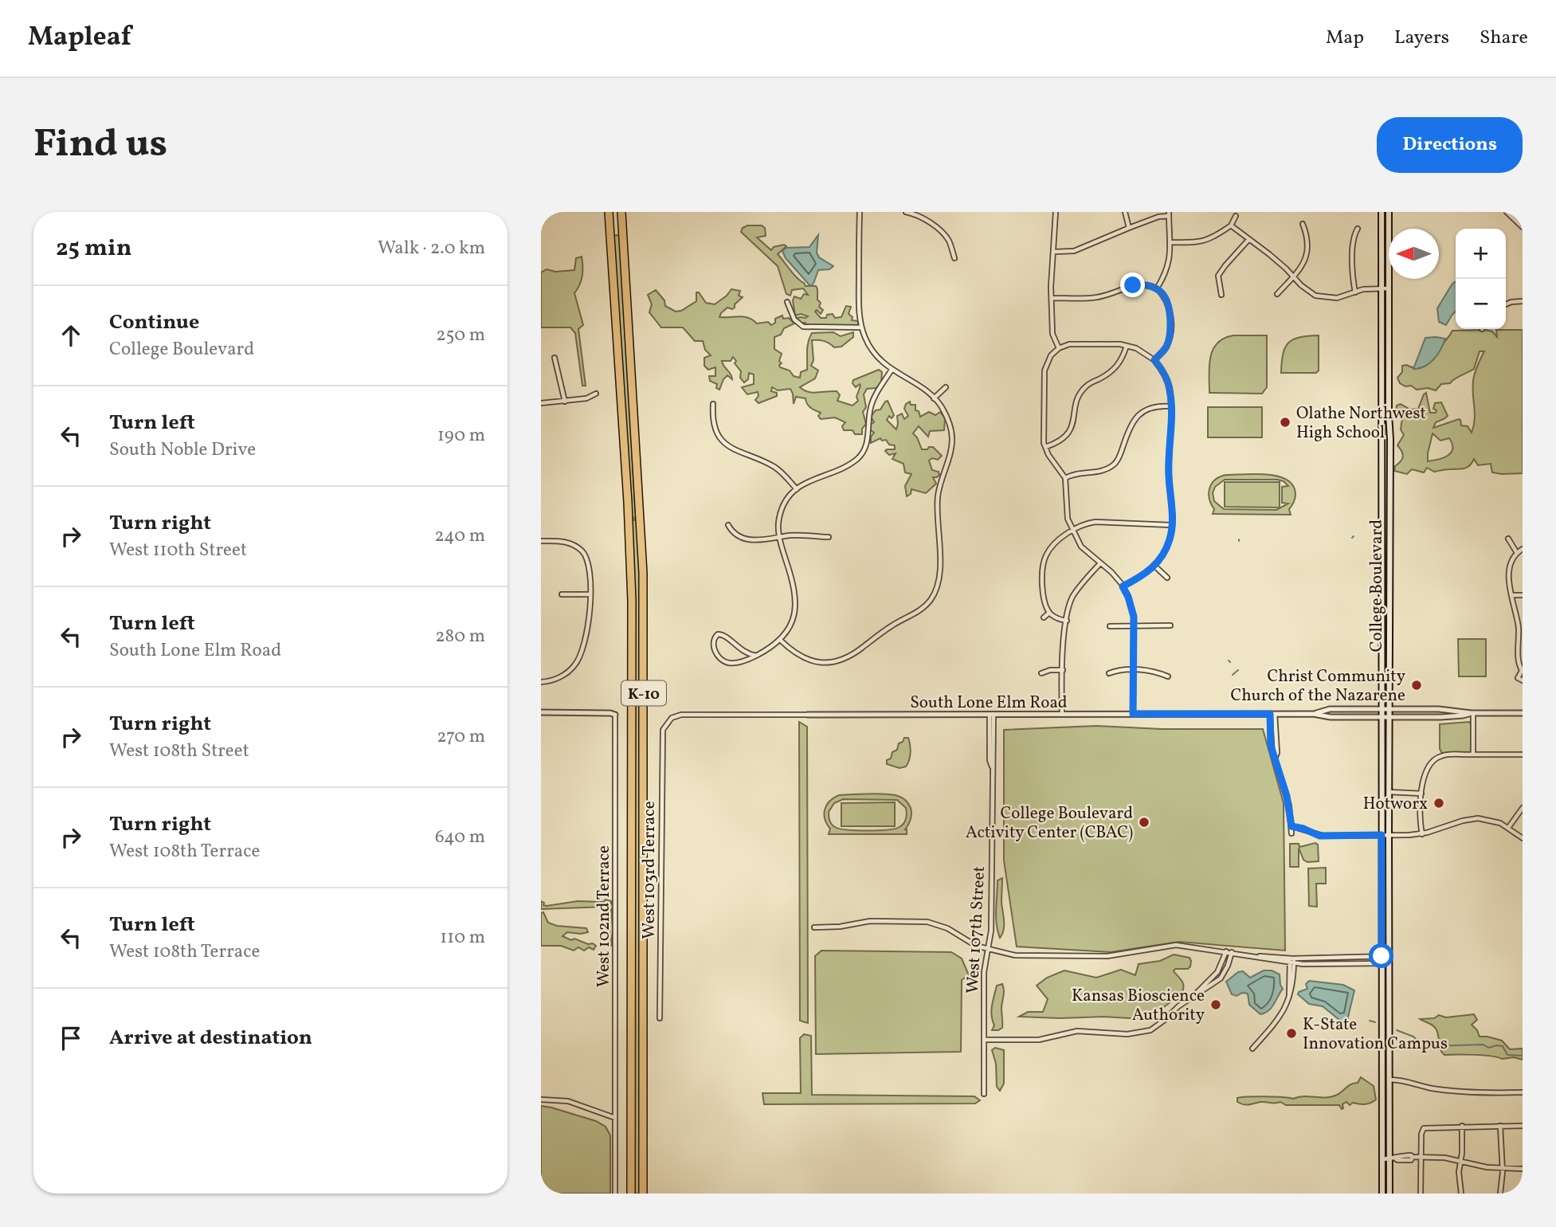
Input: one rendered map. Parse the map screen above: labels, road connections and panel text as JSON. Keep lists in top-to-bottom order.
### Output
{
  "streets": {
    "highway": ["K-10"],
    "main road": ["College Boulevard"],
    "street": [
      "South Lone Elm Road",
      "West 103rd Terrace",
      "West 102nd Terrace",
      "West 107th Street"
    ]
  },
  "crossings": [
    ["College Boulevard", "South Lone Elm Road"],
    ["South Lone Elm Road", "West 103rd Terrace"],
    ["South Lone Elm Road", "West 107th Street"]
  ],
  "places": [
    "Olathe Northwest High School",
    "Christ Community Church of the Nazarene",
    "Hotworx",
    "College Boulevard Activity Center (CBAC)",
    "Kansas Bioscience Authority",
    "K-State Innovation Campus"
  ],
  "north": "left",
  "page": {
    "header": "Mapleaf",
    "nav": ["Map", "Layers", "Share"],
    "buttons": "Directions",
    "title": "Find us",
    "heading": ["25 min", "Walk · 2.0 km"],
    "map_buttons": ["+", "−"],
    "list": [
      ["Continue", "College Boulevard", "250 m"],
      ["Turn left", "South Noble Drive", "190 m"],
      ["Turn right", "West 110th Street", "240 m"],
      ["Turn left", "South Lone Elm Road", "280 m"],
      ["Turn right", "West 108th Street", "270 m"],
      ["Turn right", "West 108th Terrace", "640 m"],
      ["Turn left", "West 108th Terrace", "110 m"],
      "Arrive at destination"
    ]
  }
}
